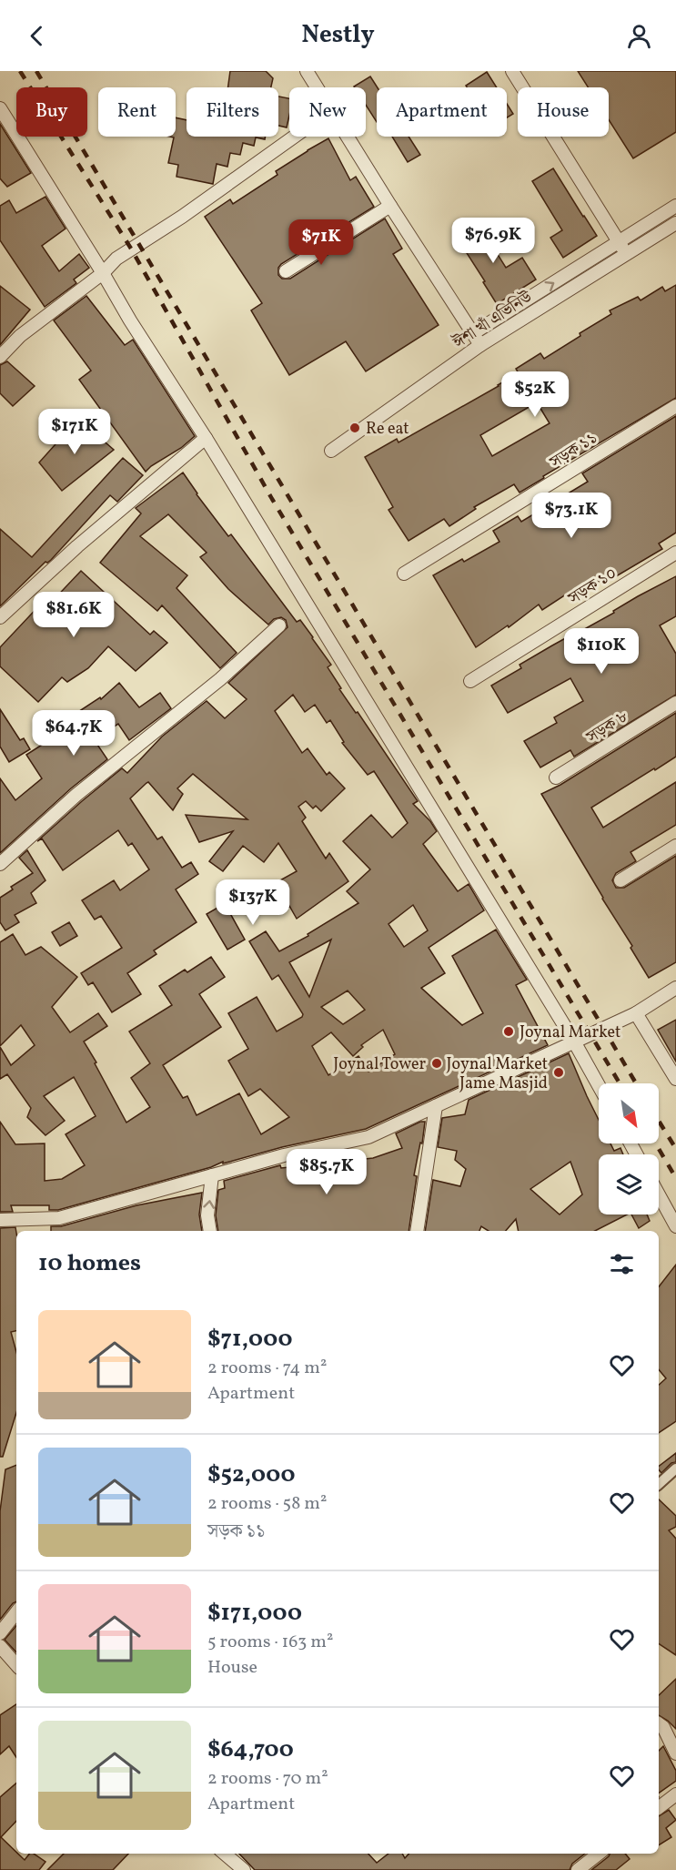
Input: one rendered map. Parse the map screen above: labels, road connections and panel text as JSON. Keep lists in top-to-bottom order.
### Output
{
  "streets": {
    "street": [
      "ঈশা খাঁ এভিনিউ",
      "সড়ক ১১",
      "সড়ক ১০",
      "সড়ক ৮"
    ]
  },
  "places": [
    "Re eat",
    "Joynal Market",
    "Joynal Tower",
    "Joynal Market Jame Masjid"
  ],
  "north": "bottom right",
  "page": {
    "header": "Nestly",
    "chip": [
      "Buy",
      "Rent",
      "Filters",
      "New",
      "Apartment",
      "House"
    ],
    "price": [
      "$76.9K",
      "$71K",
      "$52K",
      "$171K",
      "$73.1K",
      "$81.6K",
      "$110K",
      "$64.7K",
      "$137K",
      "$85.7K"
    ],
    "heading": "10 homes",
    "list": [
      {
        "name": "$71,000",
        "note": "2 rooms · 74 m² · Apartment"
      },
      {
        "name": "$52,000",
        "note": "2 rooms · 58 m² · সড়ক ১১"
      },
      {
        "name": "$171,000",
        "note": "5 rooms · 163 m² · House"
      },
      {
        "name": "$64,700",
        "note": "2 rooms · 70 m² · Apartment"
      }
    ]
  }
}
